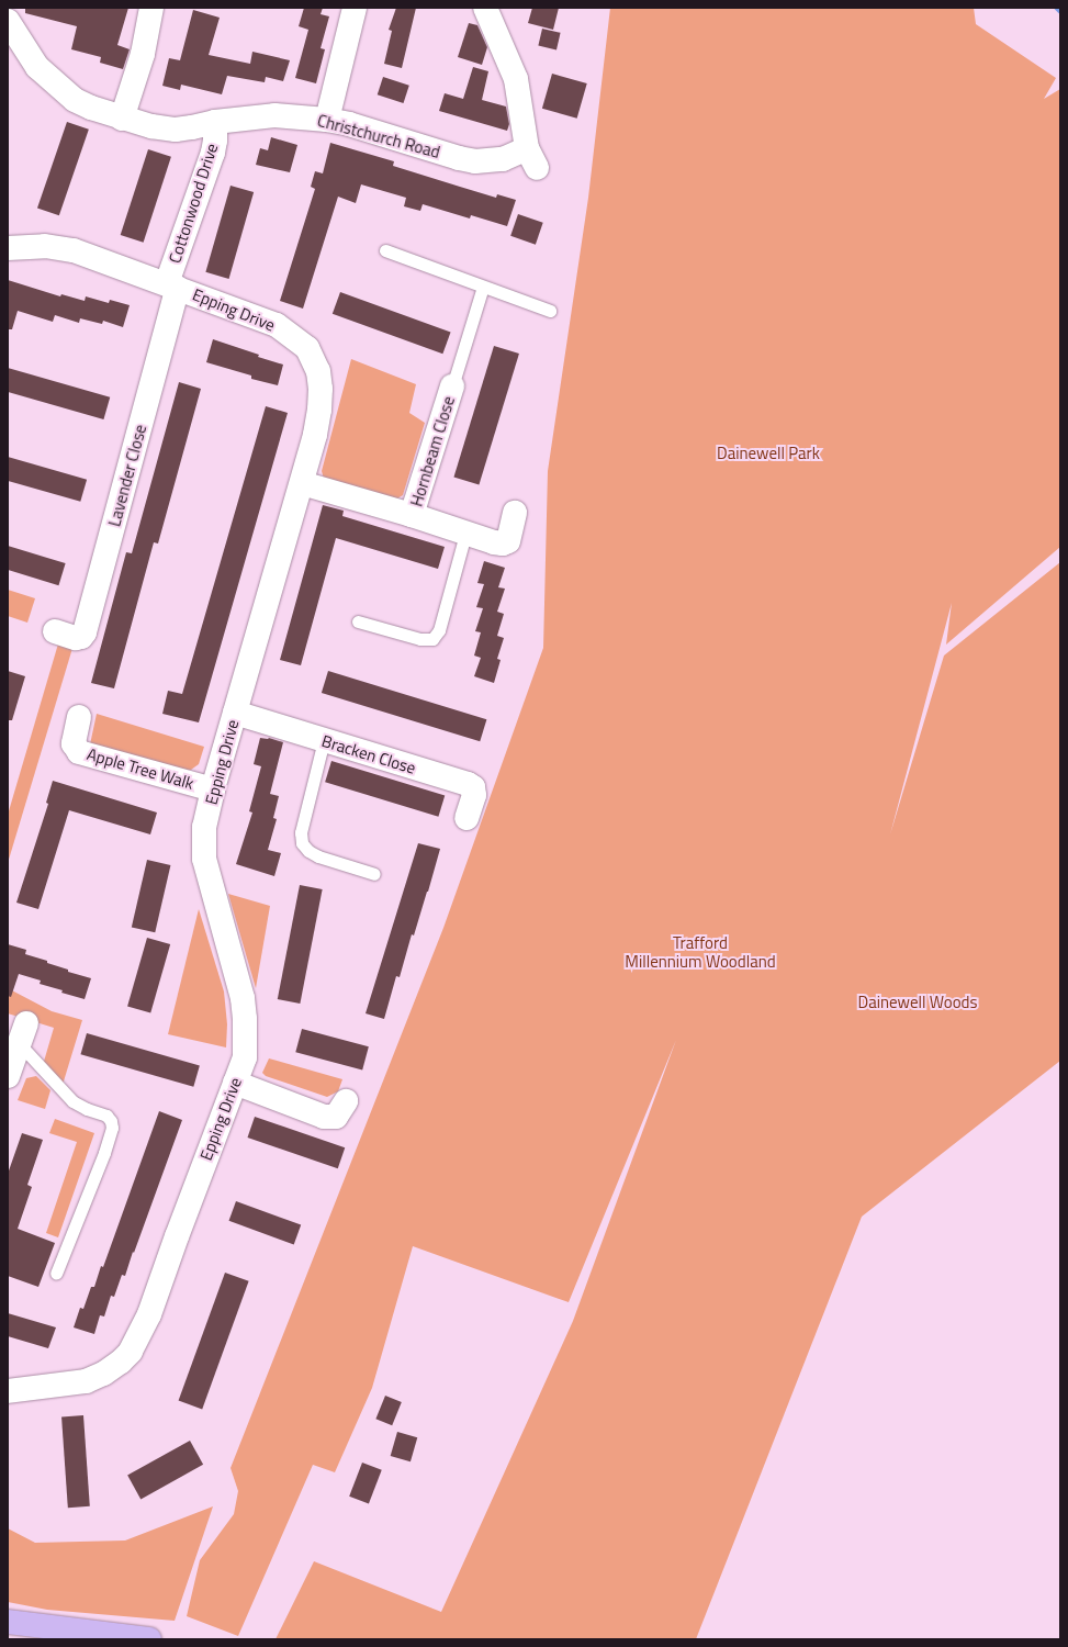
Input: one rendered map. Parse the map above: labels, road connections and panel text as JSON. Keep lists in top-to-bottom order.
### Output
{
  "streets": {
    "street": [
      "Christchurch Road",
      "Cottonwood Drive",
      "Epping Drive",
      "Hornbeam Close",
      "Lavender Close",
      "Bracken Close",
      "Apple Tree Walk"
    ]
  },
  "crossings": [
    ["Christchurch Road", "Cottonwood Drive"],
    ["Cottonwood Drive", "Epping Drive"],
    ["Cottonwood Drive", "Lavender Close"],
    ["Epping Drive", "Hornbeam Close"],
    ["Epping Drive", "Lavender Close"],
    ["Epping Drive", "Bracken Close"],
    ["Epping Drive", "Apple Tree Walk"]
  ],
  "parks": ["Dainewell Park", "Trafford Millennium Woodland", "Dainewell Woods"]
}
